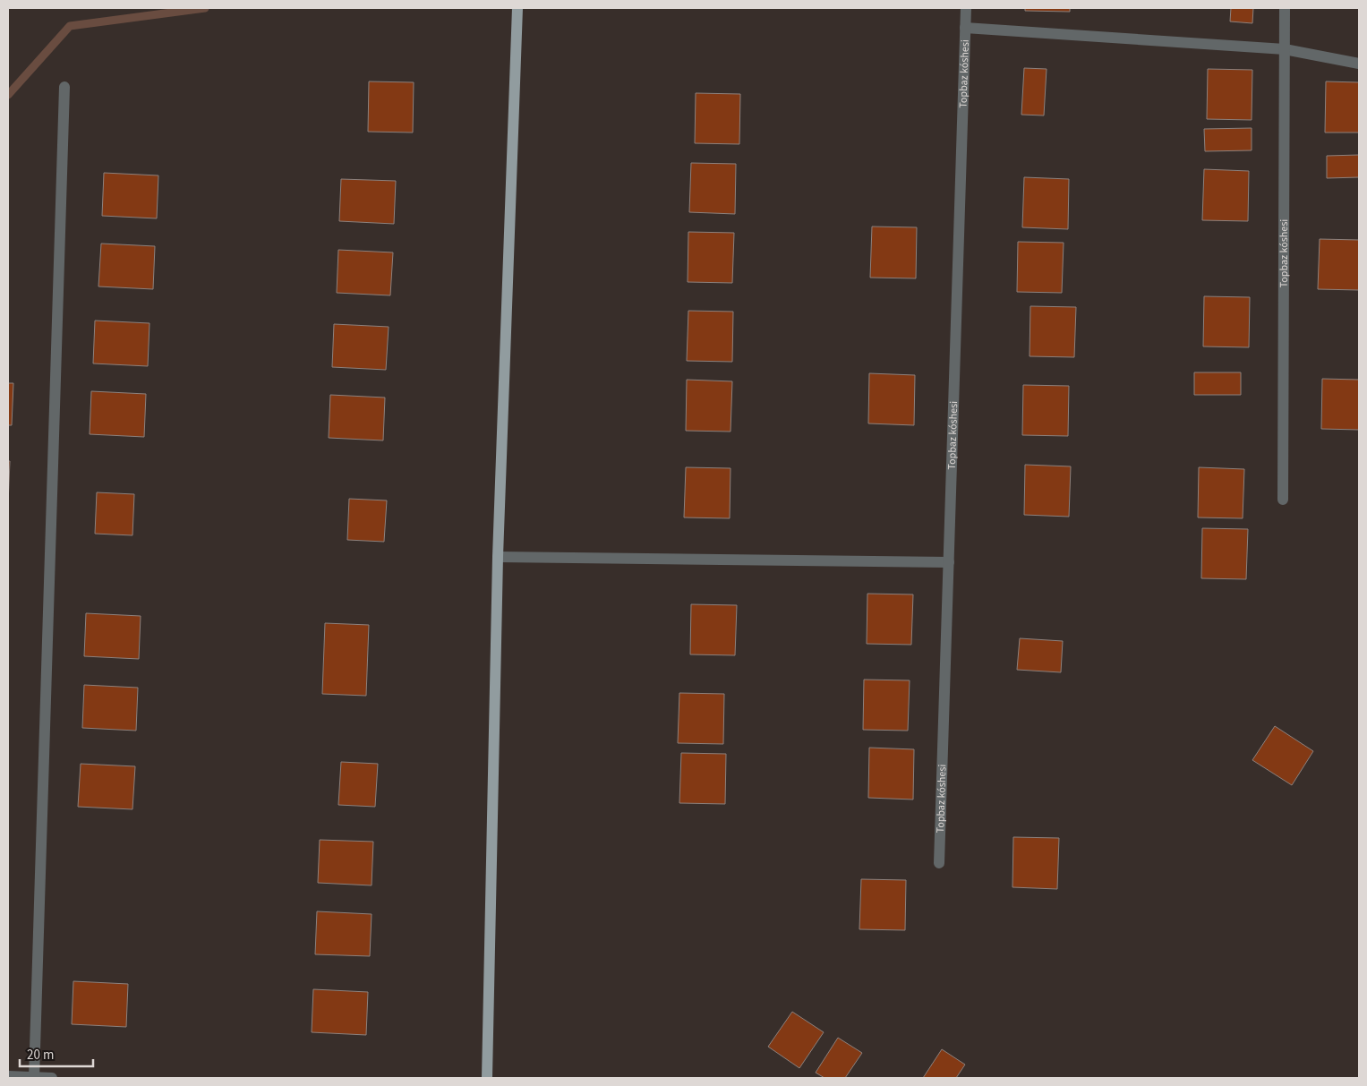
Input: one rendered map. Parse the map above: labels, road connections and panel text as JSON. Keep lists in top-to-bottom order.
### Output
{
  "streets": {
    "street": ["Topbaz kóshesi"]
  },
  "scale_bar": "20 m"
}
